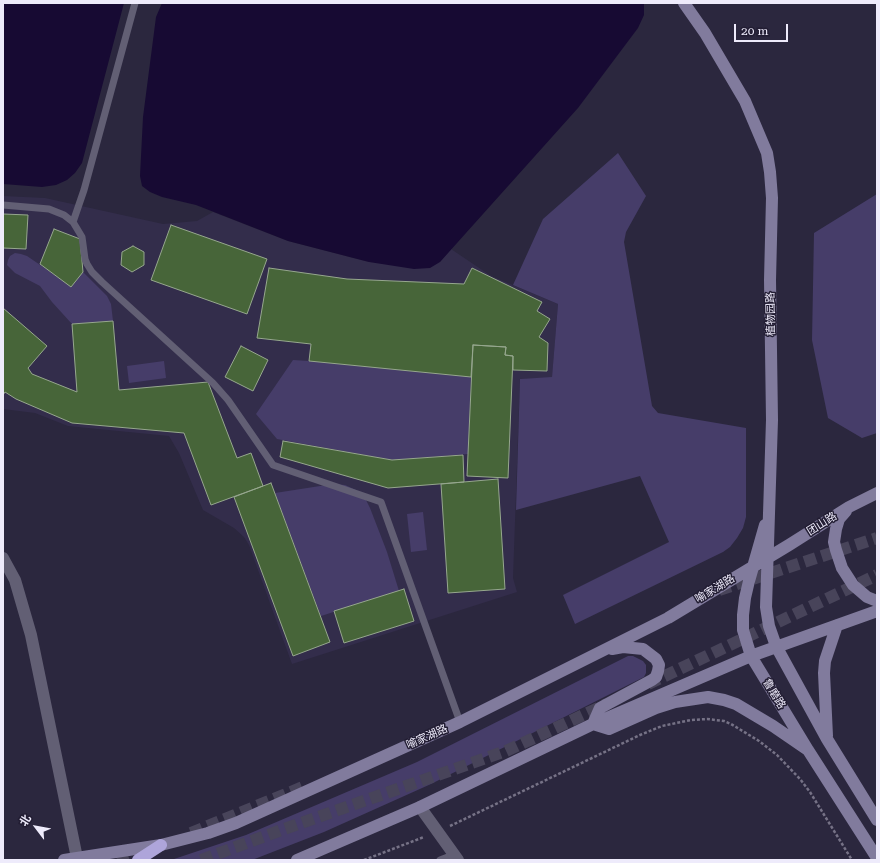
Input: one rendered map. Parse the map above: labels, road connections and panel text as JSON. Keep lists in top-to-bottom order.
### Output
{
  "streets": {
    "main road": [
      "植物园路",
      "团山路",
      "喻家湖路",
      "鲁磨路"
    ]
  },
  "crossings": [
    ["植物园路", "团山路"],
    ["植物园路", "喻家湖路"],
    ["植物园路", "鲁磨路"],
    ["团山路", "喻家湖路"],
    ["喻家湖路", "鲁磨路"]
  ],
  "scale_bar": "20 m",
  "north": "top left"
}
